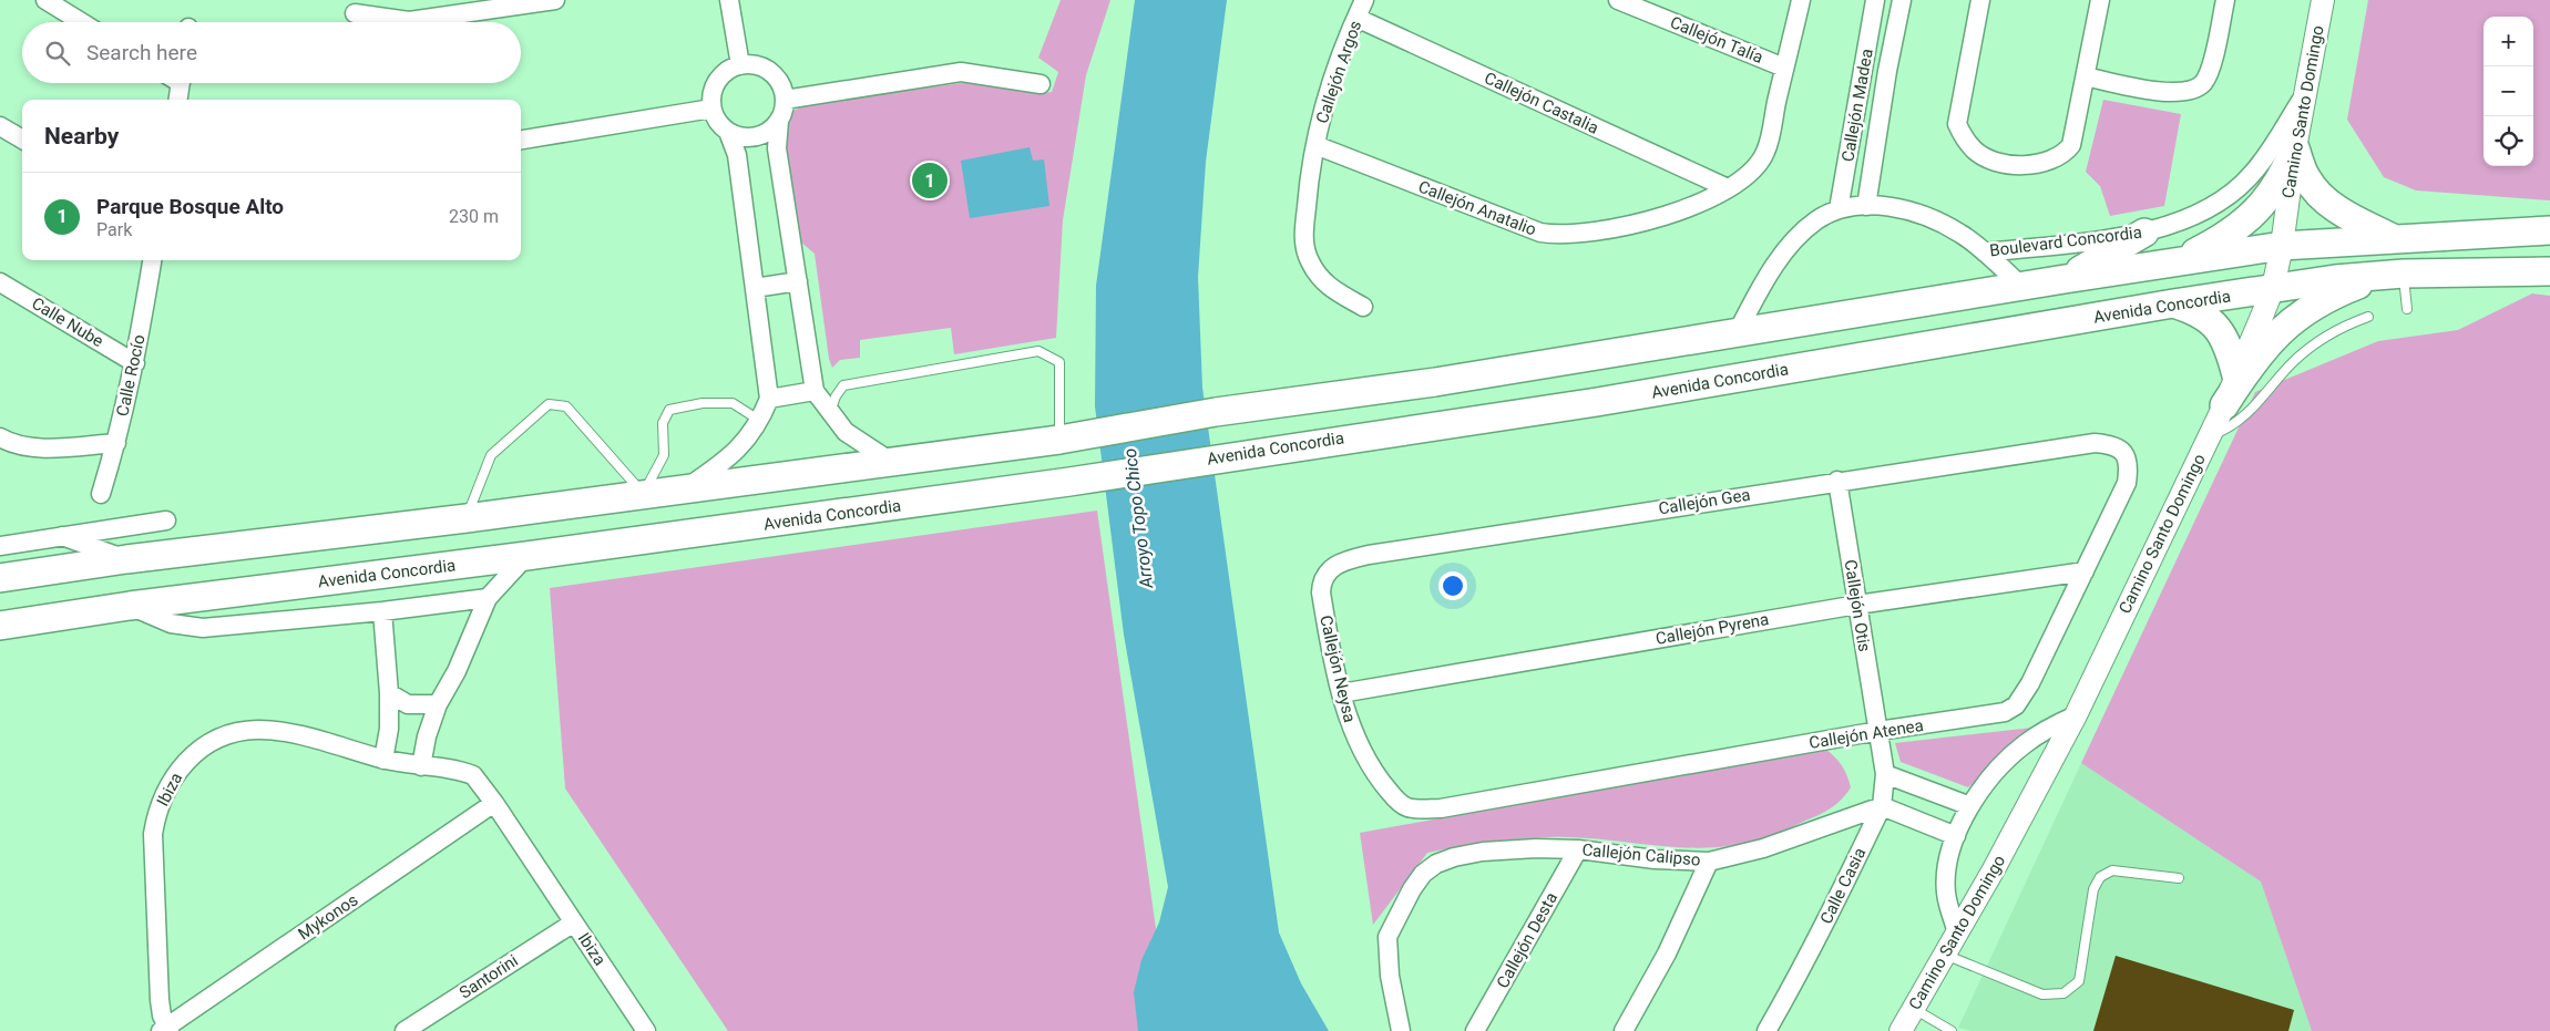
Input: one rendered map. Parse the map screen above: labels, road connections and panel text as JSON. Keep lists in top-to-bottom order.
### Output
{
  "streets": {
    "main road": ["Avenida Concordia"],
    "street": [
      "Callejón Talía",
      "Callejón Argos",
      "Callejón Castalia",
      "Callejón Madea",
      "Camino Santo Domingo",
      "Callejón Anatalio",
      "Boulevard Concordia",
      "Calle Nube",
      "Calle Rocío",
      "Callejón Gea",
      "Callejón Otis",
      "Callejón Pyrena",
      "Callejón Neysa",
      "Callejón Atenea",
      "Ibiza",
      "Callejón Calipso",
      "Calle Casia",
      "Mykonos",
      "Callejón Desta",
      "Santorini"
    ]
  },
  "crossings": [
    ["Callejón Talía", "Callejón Anatalio"],
    ["Callejón Argos", "Callejón Castalia"],
    ["Callejón Argos", "Callejón Anatalio"],
    ["Callejón Castalia", "Callejón Anatalio"],
    ["Callejón Madea", "Boulevard Concordia"],
    ["Camino Santo Domingo", "Boulevard Concordia"],
    ["Camino Santo Domingo", "Avenida Concordia"],
    ["Boulevard Concordia", "Avenida Concordia"],
    ["Calle Nube", "Calle Rocío"],
    ["Callejón Gea", "Callejón Otis"],
    ["Callejón Gea", "Callejón Neysa"],
    ["Callejón Gea", "Callejón Atenea"],
    ["Callejón Otis", "Callejón Pyrena"],
    ["Callejón Otis", "Callejón Atenea"],
    ["Callejón Otis", "Calle Casia"],
    ["Callejón Pyrena", "Callejón Neysa"],
    ["Callejón Pyrena", "Callejón Atenea"],
    ["Callejón Neysa", "Callejón Atenea"],
    ["Callejón Atenea", "Calle Casia"],
    ["Ibiza", "Mykonos"],
    ["Ibiza", "Santorini"],
    ["Callejón Calipso", "Calle Casia"],
    ["Callejón Calipso", "Callejón Desta"]
  ],
  "water": ["Arroyo Topo Chico"],
  "page": {
    "map_buttons": ["+", "−"],
    "search": "Search here",
    "heading": "Nearby",
    "pins": "1",
    "list": [
      {
        "mark": "1",
        "name": "Parque Bosque Alto",
        "note": "Park",
        "value": "230 m"
      }
    ]
  }
}
